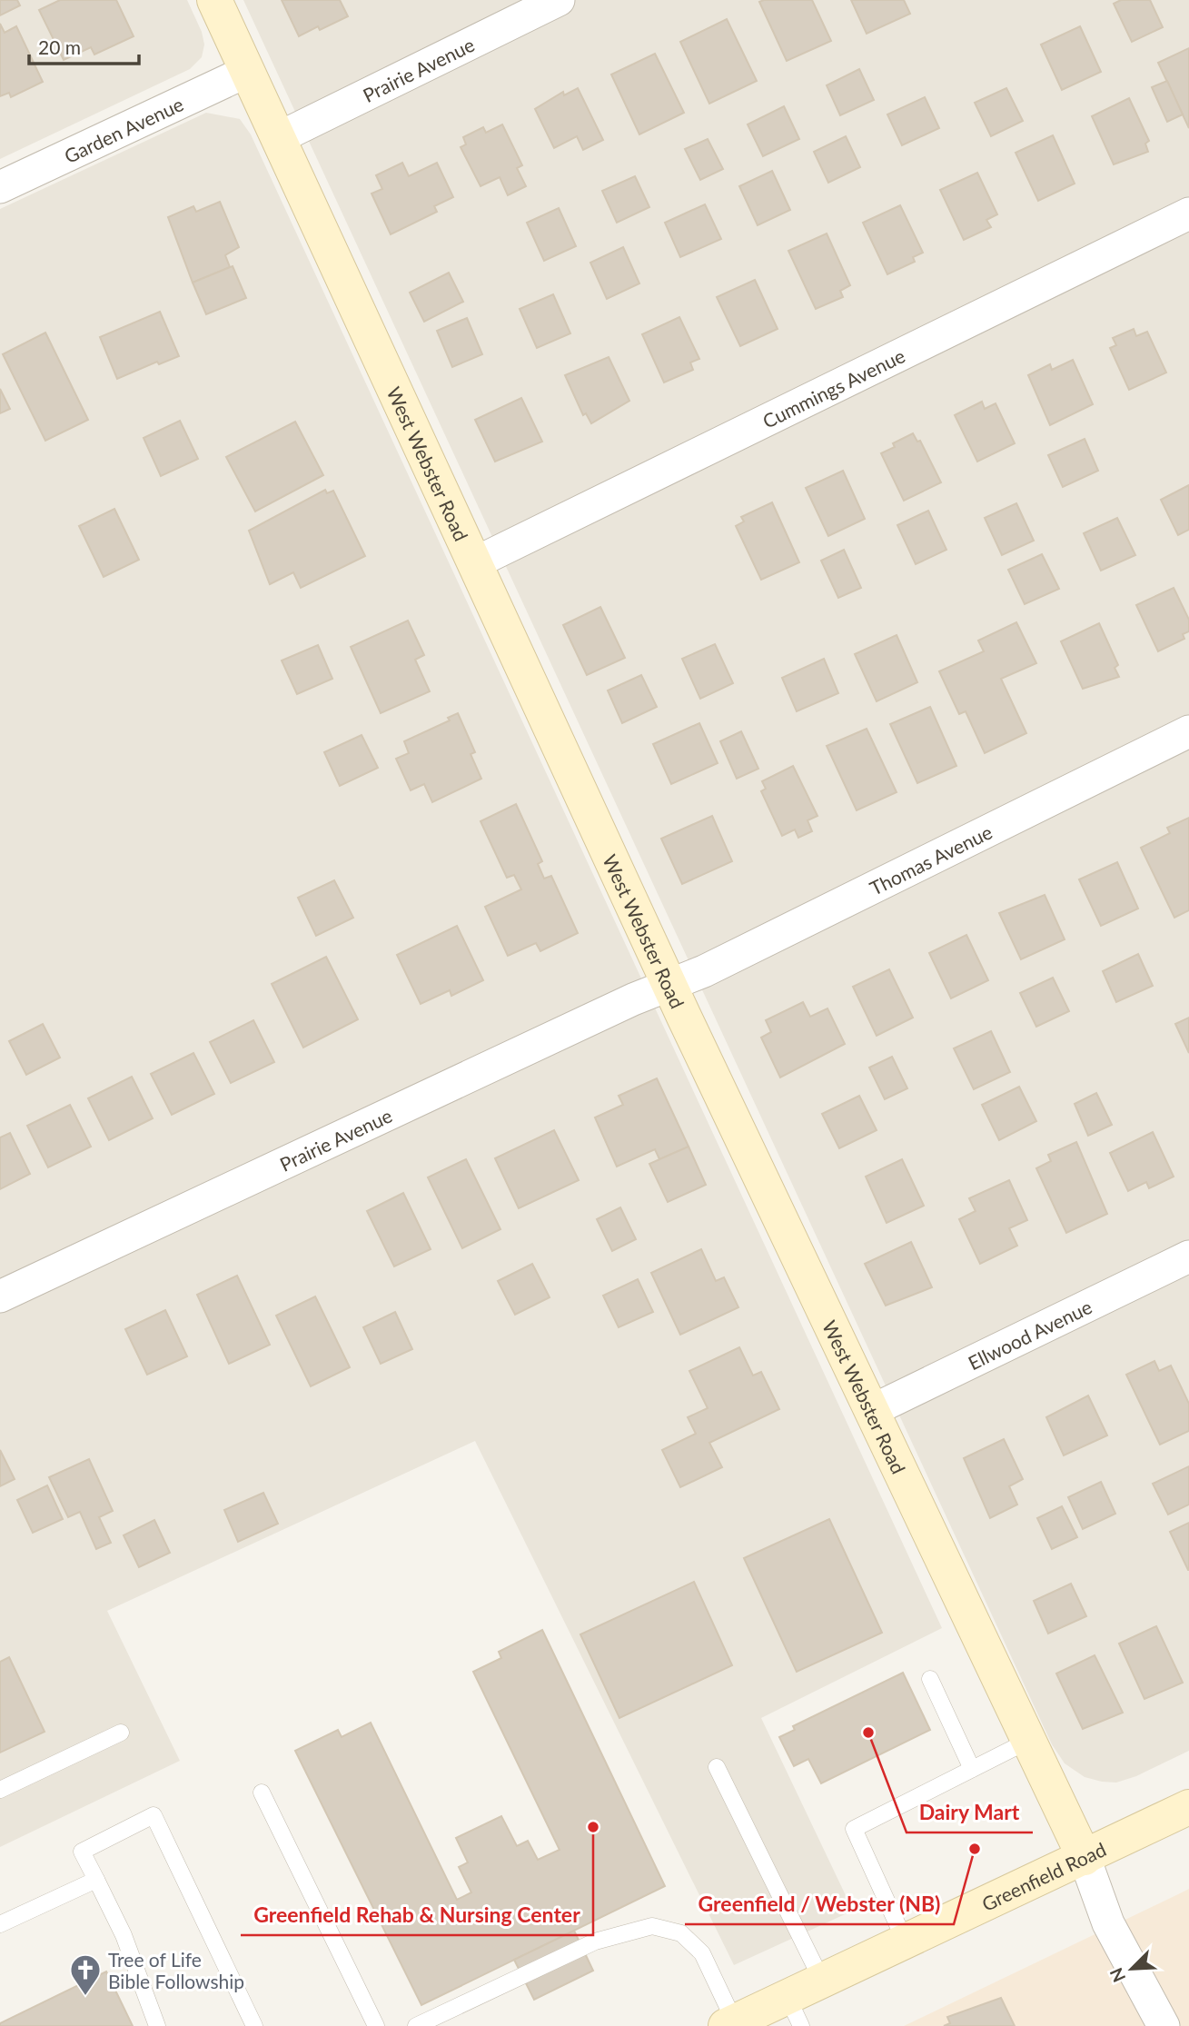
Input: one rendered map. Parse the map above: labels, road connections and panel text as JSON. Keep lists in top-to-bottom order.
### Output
{
  "streets": {
    "street": [
      "Prairie Avenue",
      "Garden Avenue",
      "Cummings Avenue",
      "West Webster Road",
      "Thomas Avenue",
      "Ellwood Avenue",
      "Greenfield Road"
    ]
  },
  "crossings": [
    ["Prairie Avenue", "West Webster Road"],
    ["Prairie Avenue", "Thomas Avenue"],
    ["Garden Avenue", "West Webster Road"],
    ["Cummings Avenue", "West Webster Road"],
    ["West Webster Road", "Thomas Avenue"],
    ["West Webster Road", "Ellwood Avenue"],
    ["West Webster Road", "Greenfield Road"]
  ],
  "places": {
    "other": ["Dairy Mart", "Greenfield Rehab & Nursing Center", "Greenfield / Webster (NB)"],
    "church": ["Tree of Life Bible Followship"]
  },
  "scale_bar": "20 m",
  "north": "bottom left"
}
